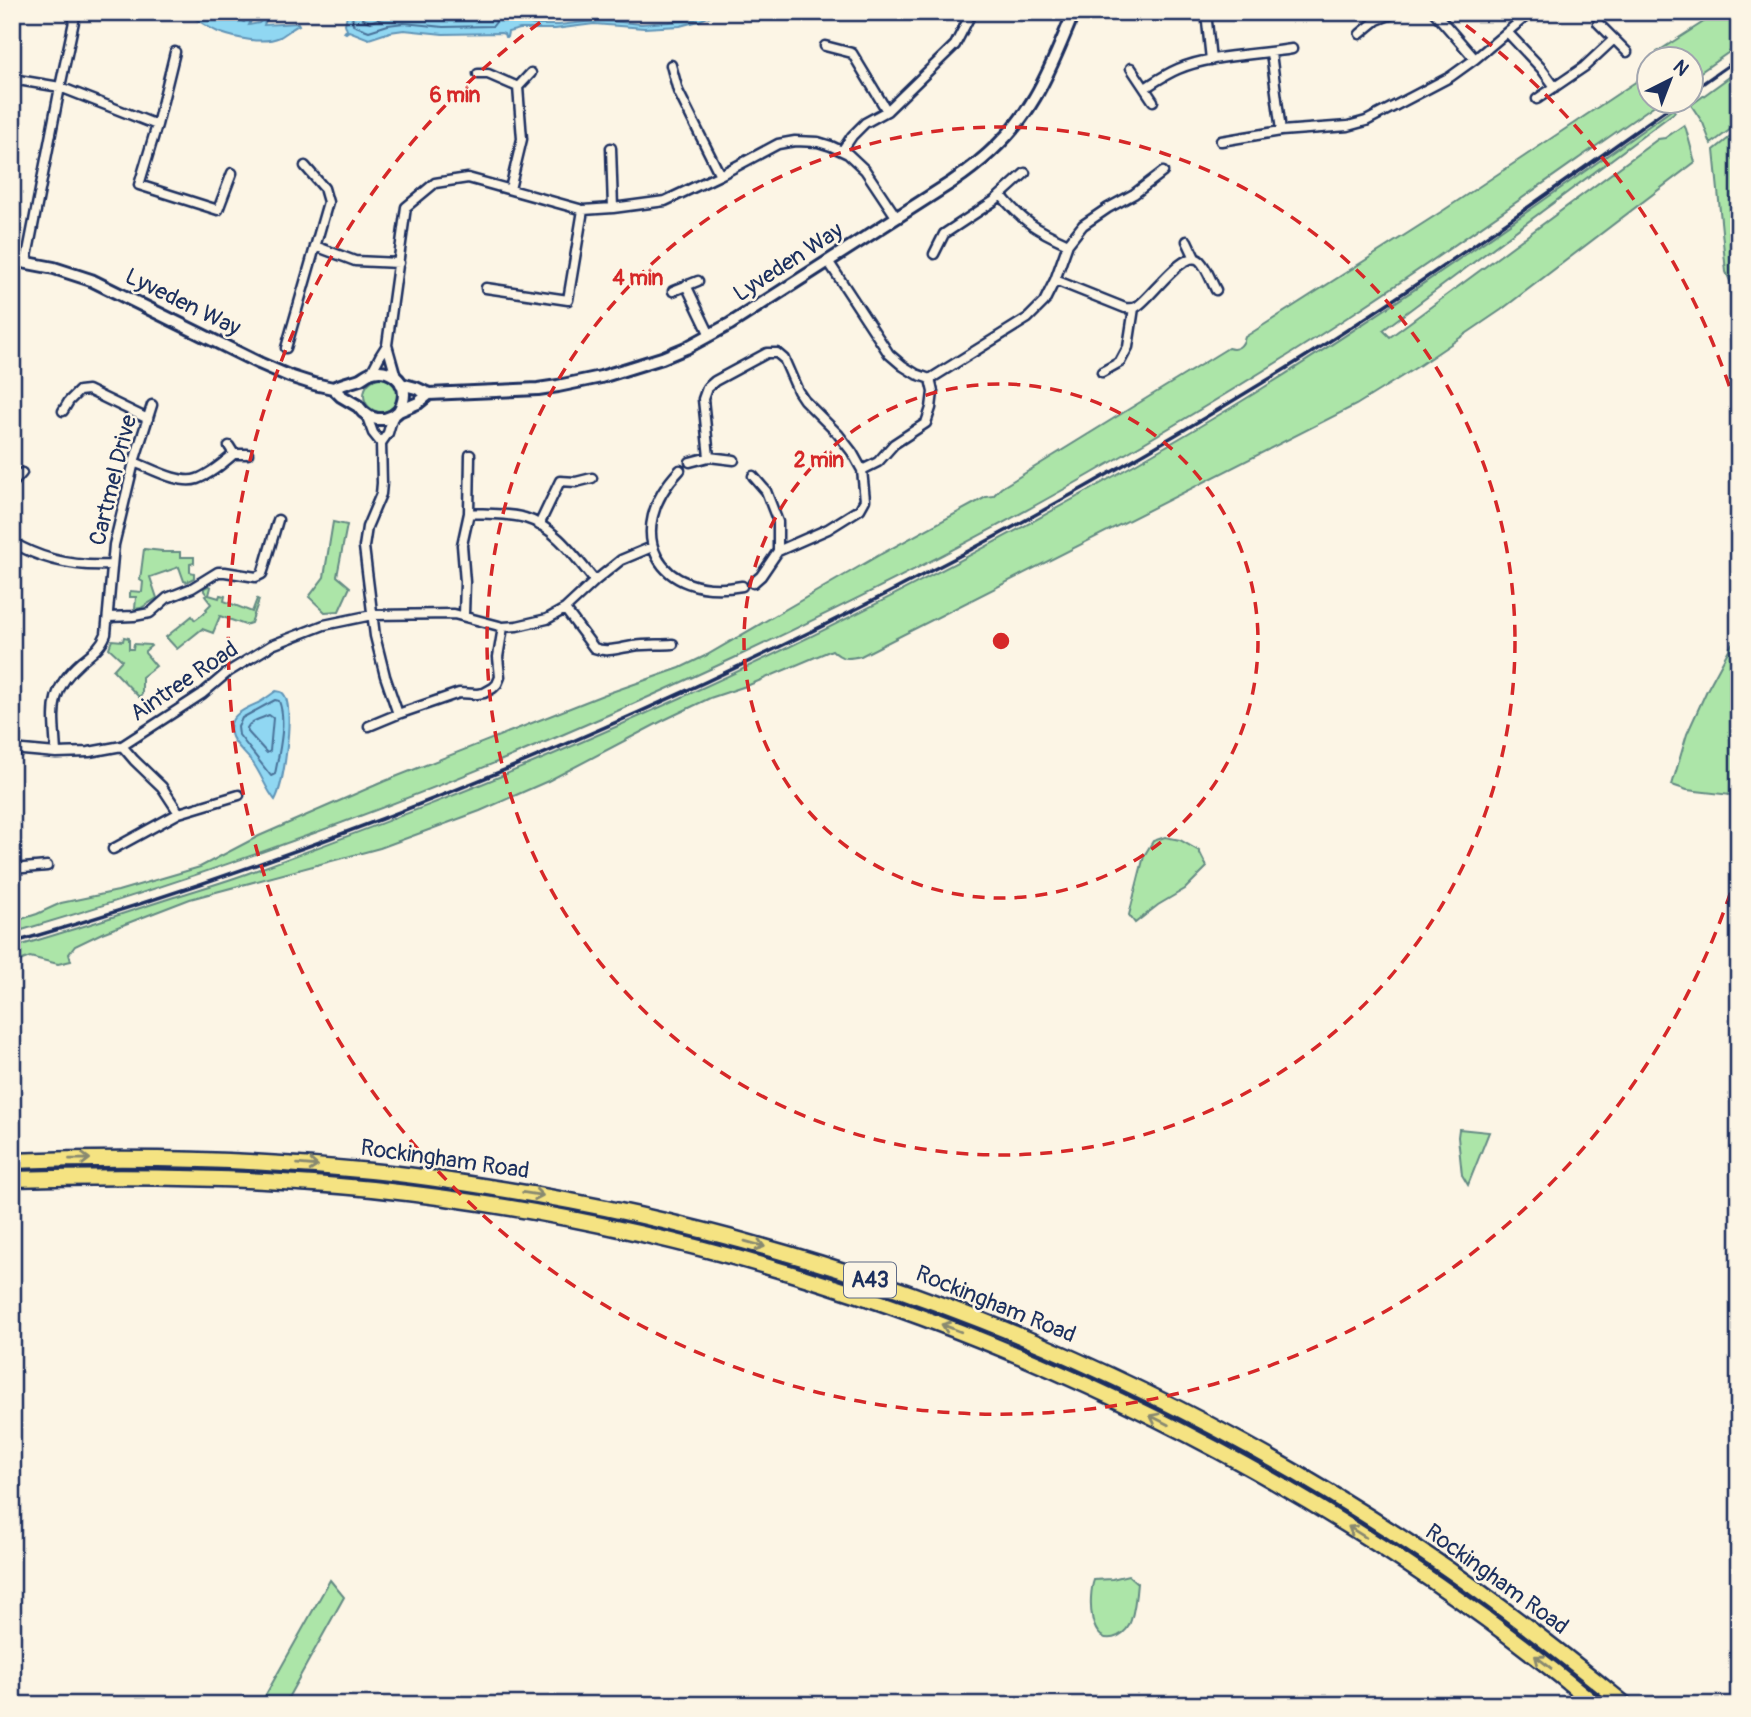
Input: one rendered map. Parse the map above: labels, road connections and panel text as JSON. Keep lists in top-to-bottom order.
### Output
{
  "streets": {
    "highway": ["Rockingham Road", "A43"],
    "street": ["Lyveden Way", "Cartmel Drive", "Aintree Road"]
  },
  "crossings": [
    ["Cartmel Drive", "Aintree Road"]
  ],
  "north": "top right",
  "rings": ["6 min", "4 min", "2 min"]
}
